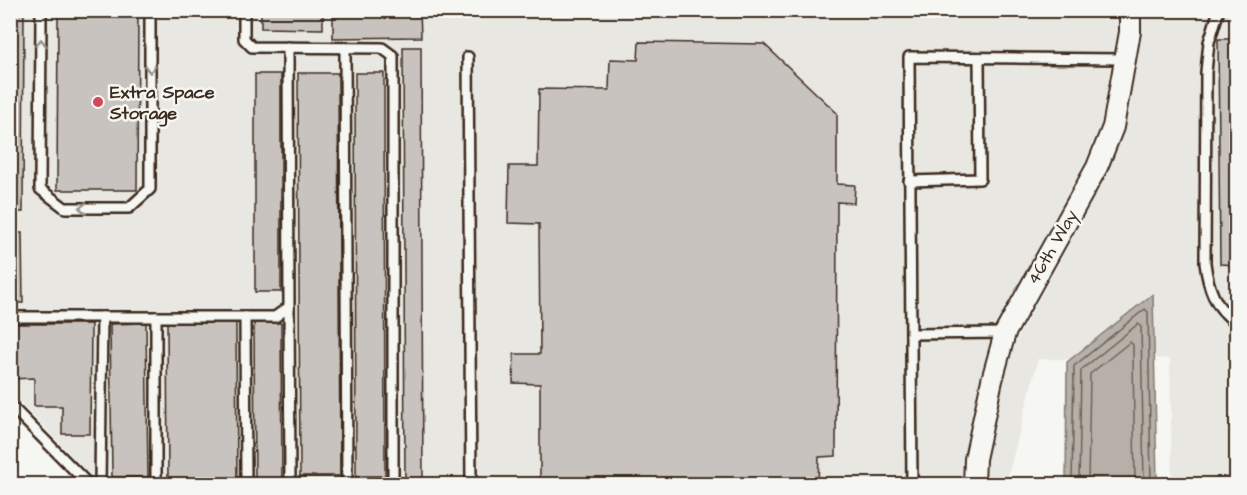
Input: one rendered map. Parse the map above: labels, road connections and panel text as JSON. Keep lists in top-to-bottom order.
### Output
{
  "streets": {
    "street": ["46th Way"]
  },
  "places": ["Extra Space Storage"]
}
